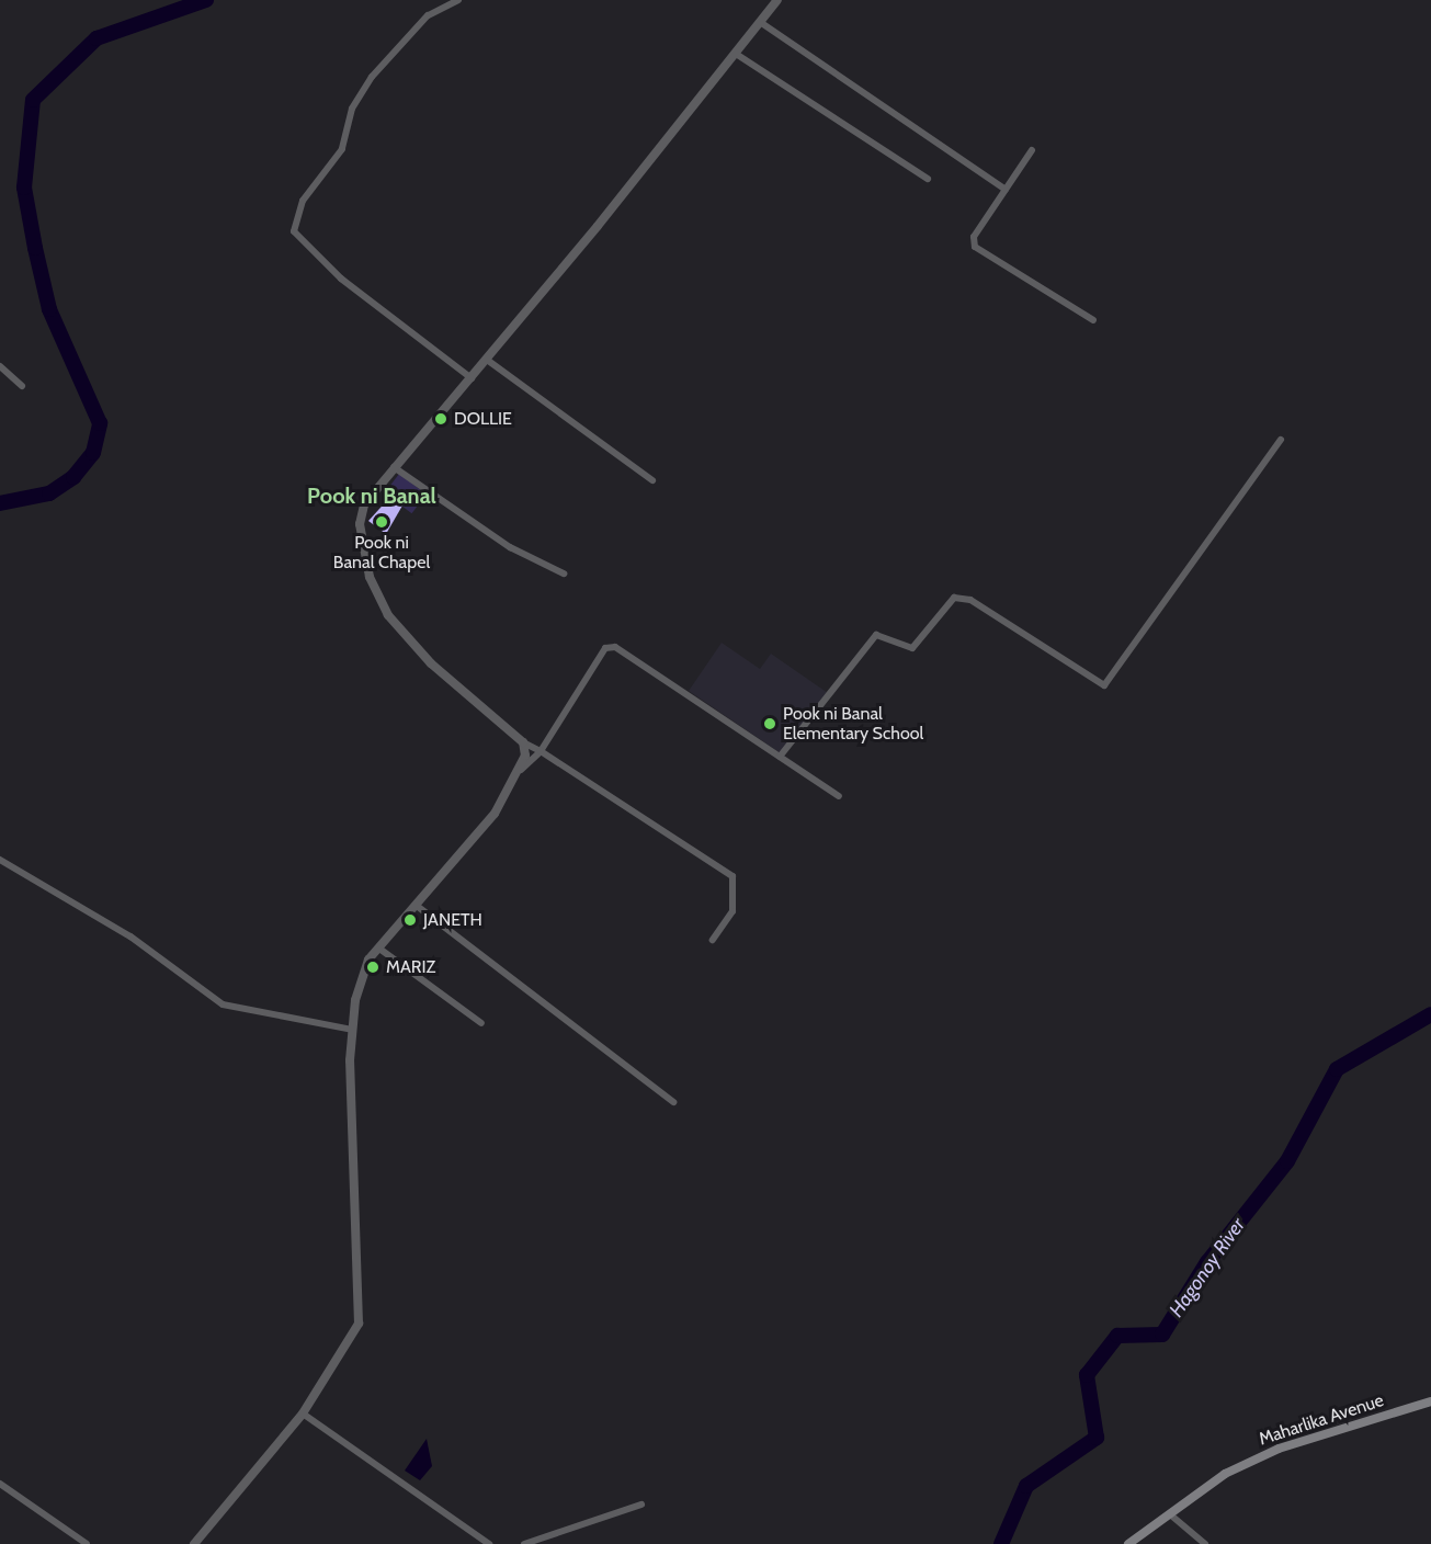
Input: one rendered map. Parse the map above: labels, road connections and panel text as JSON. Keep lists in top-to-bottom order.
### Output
{
  "streets": {
    "main road": ["Maharlika Avenue"]
  },
  "districts": ["Pook ni Banal"],
  "water": ["Hagonoy River"],
  "places": [
    "DOLLIE",
    "Pook ni Banal Chapel",
    "Pook ni Banal Elementary School",
    "JANETH",
    "MARIZ"
  ]
}
